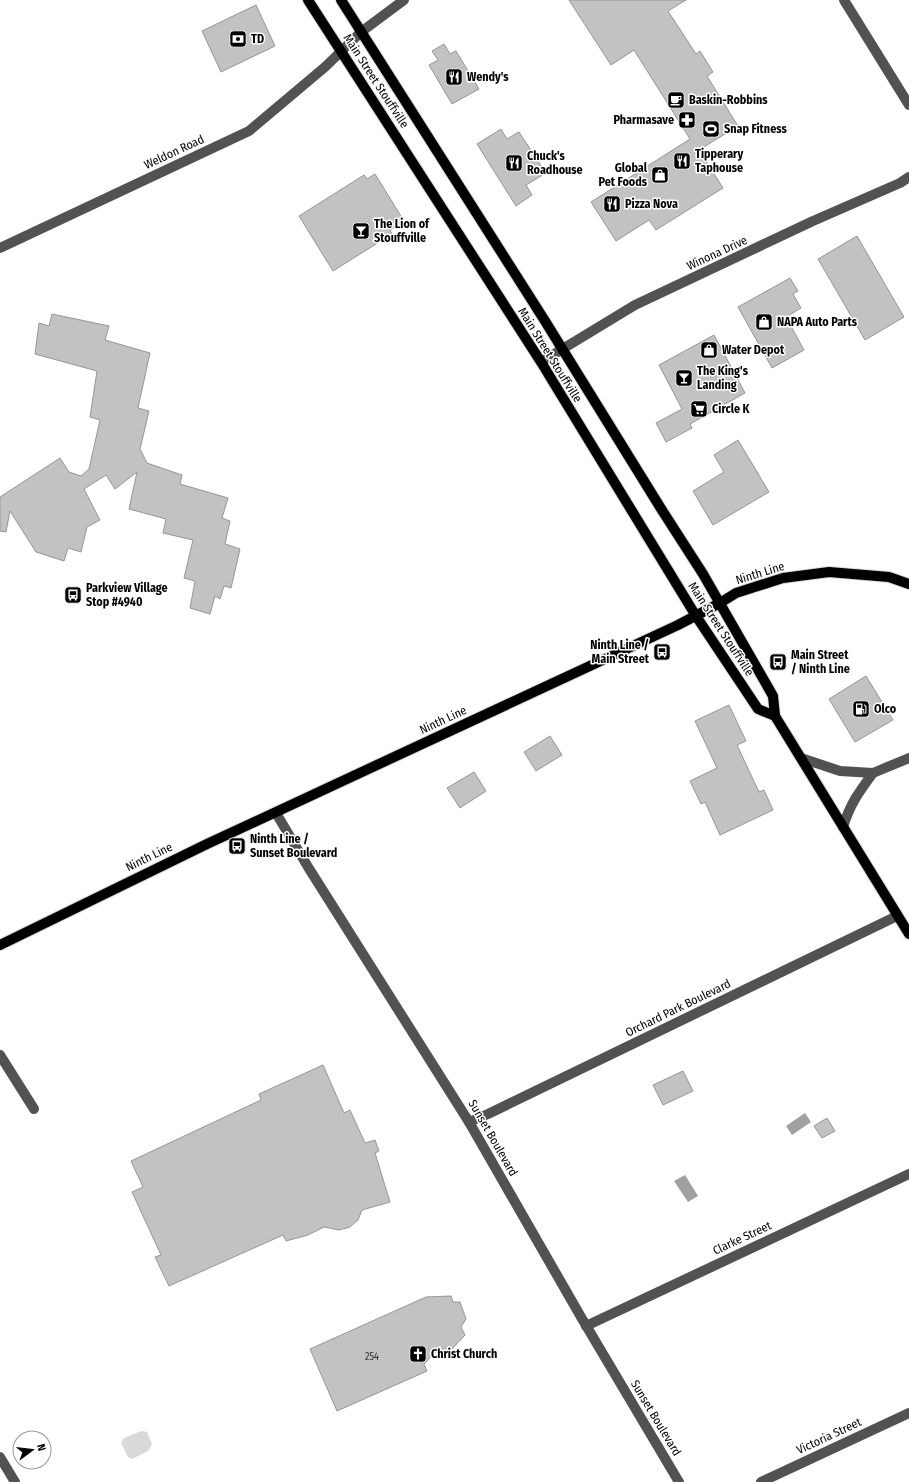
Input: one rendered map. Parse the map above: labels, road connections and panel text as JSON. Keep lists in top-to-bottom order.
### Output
{
  "streets": {
    "main road": ["Main Street Stouffville", "Ninth Line"],
    "street": [
      "Weldon Road",
      "Winona Drive",
      "Orchard Park Boulevard",
      "Sunset Boulevard",
      "Clarke Street",
      "Victoria Street"
    ]
  },
  "crossings": [
    ["Main Street Stouffville", "Weldon Road"],
    ["Main Street Stouffville", "Winona Drive"],
    ["Main Street Stouffville", "Ninth Line"],
    ["Main Street Stouffville", "Orchard Park Boulevard"],
    ["Ninth Line", "Sunset Boulevard"],
    ["Orchard Park Boulevard", "Sunset Boulevard"],
    ["Sunset Boulevard", "Clarke Street"]
  ],
  "places": {
    "bank": ["TD"],
    "restaurant": [
      "Wendy's",
      "Tipperary Taphouse",
      "Chuck's Roadhouse",
      "Pizza Nova"
    ],
    "cafe": ["Baskin-Robbins"],
    "pharmacy": ["Pharmasave"],
    "sports": ["Snap Fitness"],
    "shop": ["Global Pet Foods", "NAPA Auto Parts", "Water Depot"],
    "bar": ["The Lion of Stouffville", "The King's Landing"],
    "supermarket": ["Circle K"],
    "bus stop": [
      "Parkview Village Stop #4940",
      "Ninth Line / Main Street",
      "Main Street / Ninth Line",
      "Ninth Line / Sunset Boulevard"
    ],
    "fuel station": ["Olco"],
    "church": ["Christ Church"]
  },
  "house_numbers": ["254"],
  "north": "right"
}
